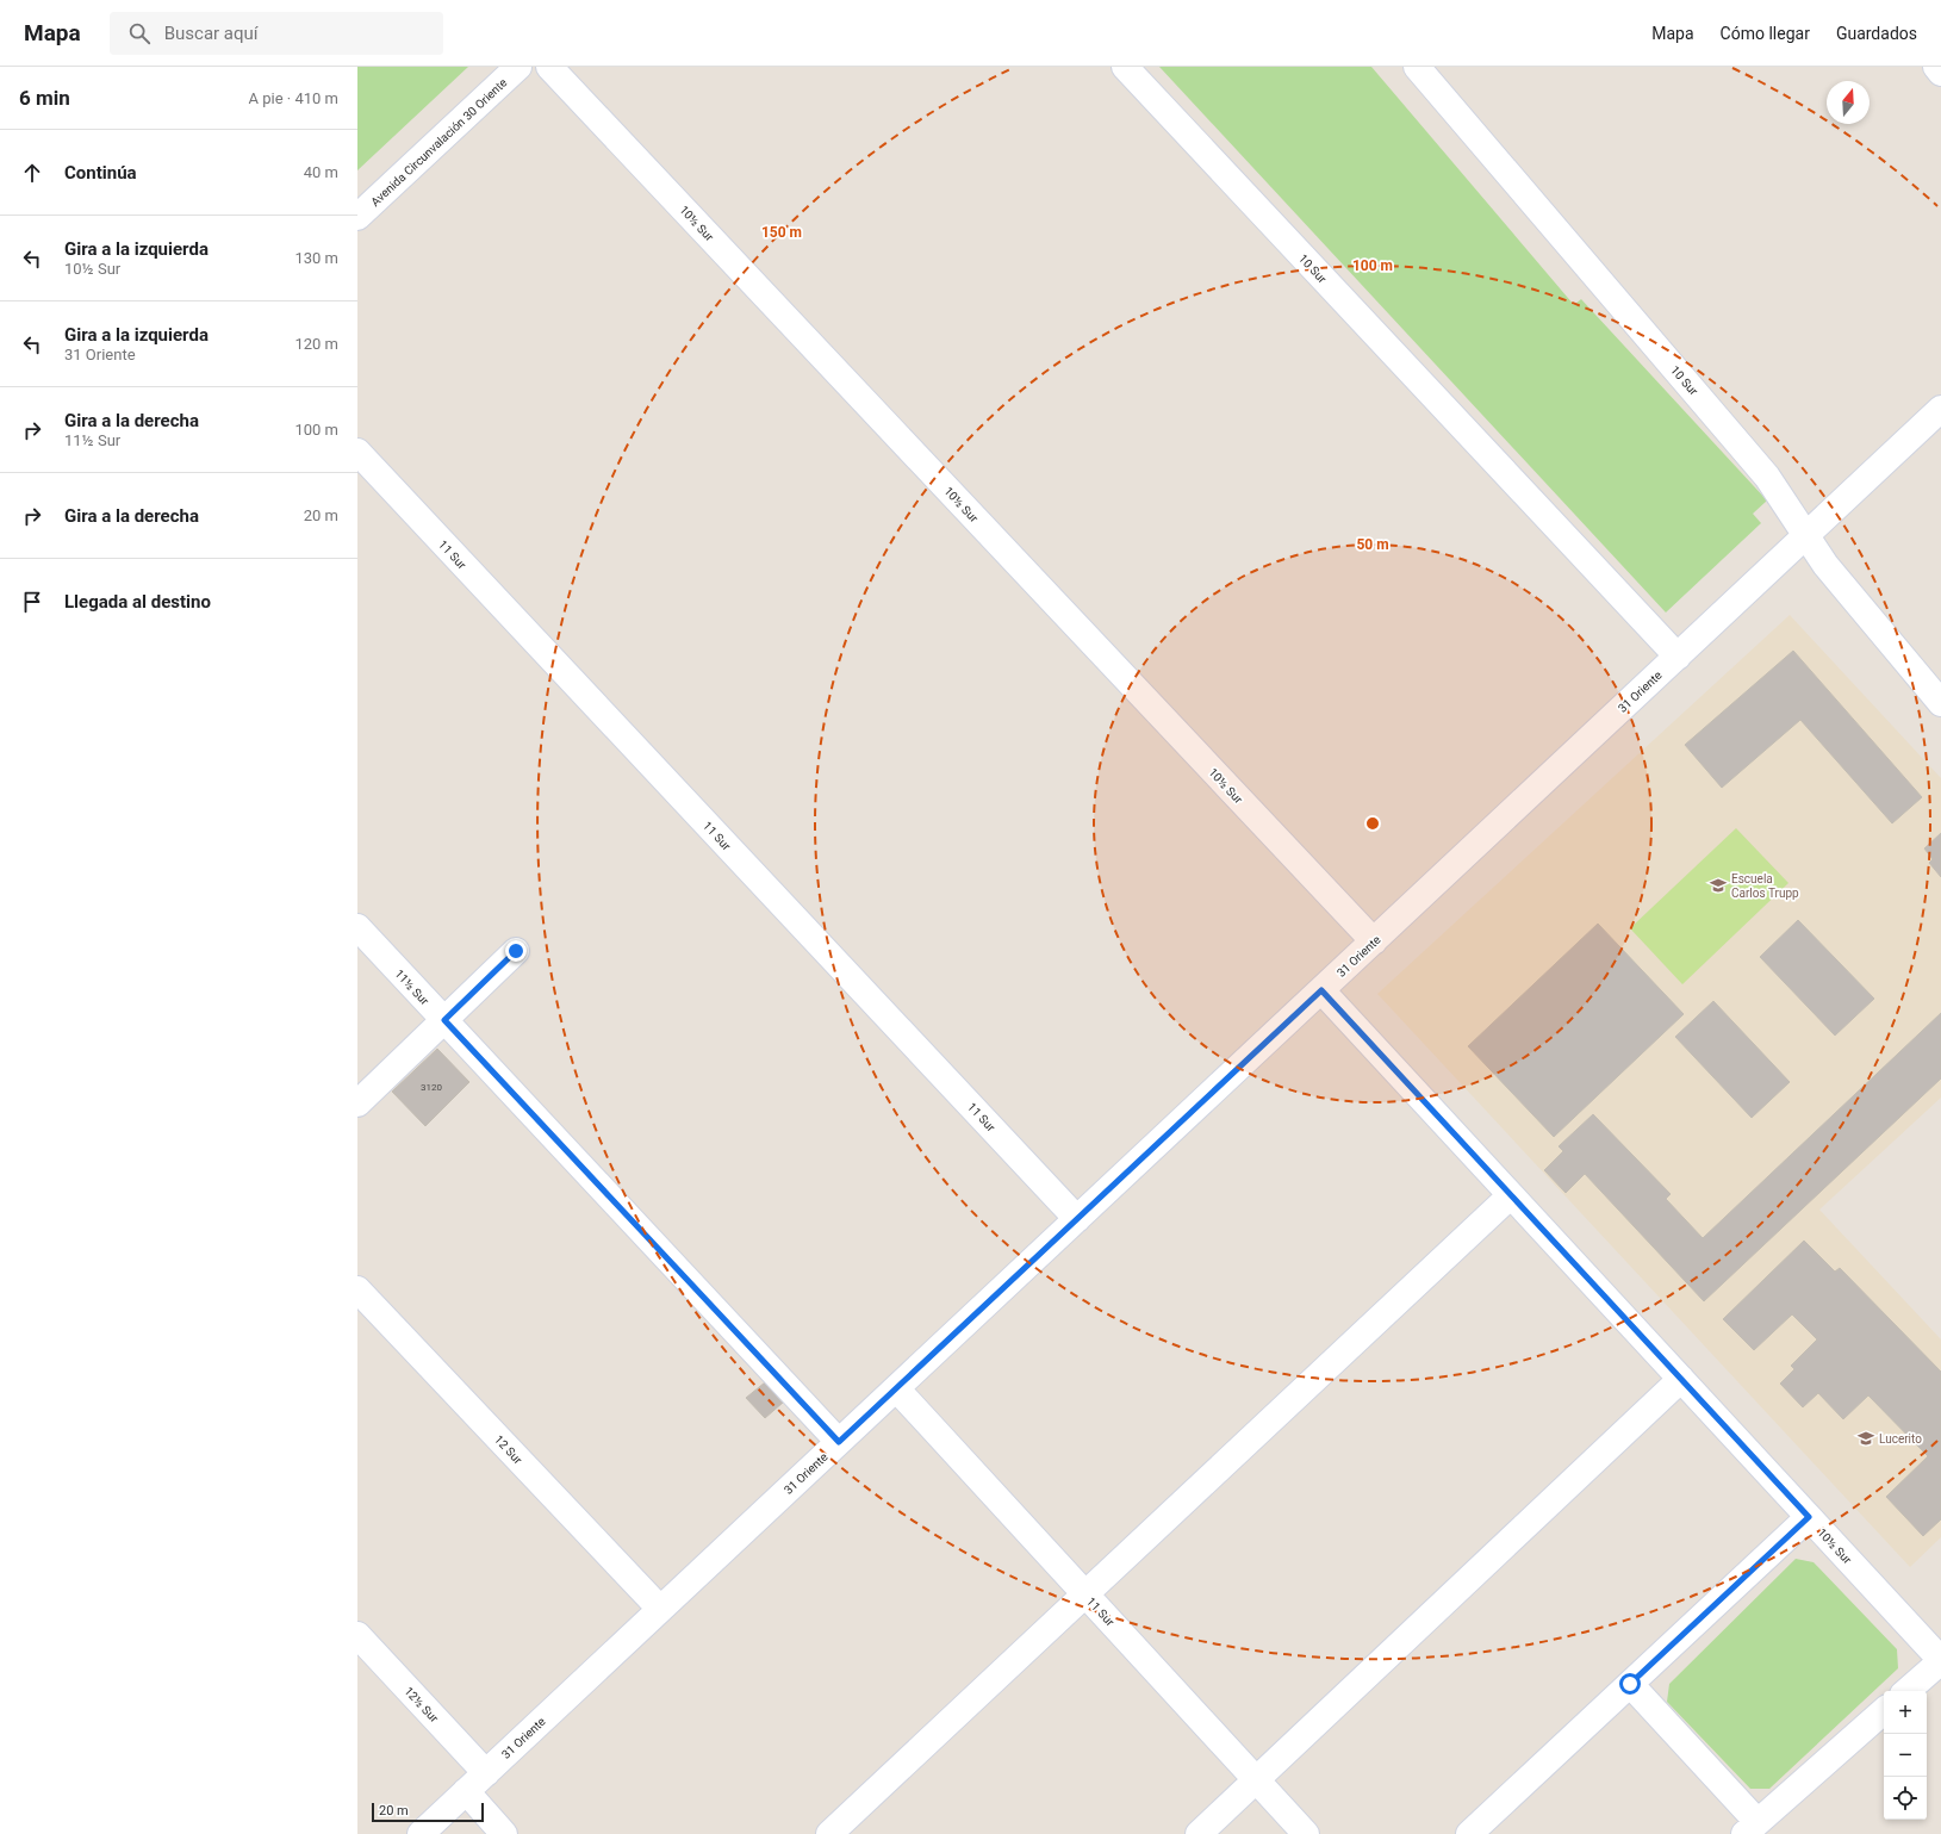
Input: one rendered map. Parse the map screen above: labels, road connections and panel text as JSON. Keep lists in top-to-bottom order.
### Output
{
  "streets": {
    "street": [
      "Avenida Circunvalación 30 Oriente",
      "10½ Sur",
      "10 Sur",
      "11 Sur",
      "31 Oriente",
      "11½ Sur",
      "12 Sur",
      "12½ Sur"
    ]
  },
  "crossings": [
    ["10½ Sur", "31 Oriente"],
    ["10 Sur", "31 Oriente"],
    ["11 Sur", "31 Oriente"],
    ["31 Oriente", "11½ Sur"],
    ["31 Oriente", "12 Sur"],
    ["31 Oriente", "12½ Sur"]
  ],
  "places": {
    "school or university": ["Escuela Carlos Trupp", "Lucerito"]
  },
  "house_numbers": ["3120"],
  "scale_bar": "20 m",
  "north": "top",
  "page": {
    "header": "Mapa",
    "search": "Buscar aquí",
    "nav": ["Mapa", "Cómo llegar", "Guardados"],
    "heading": ["6 min", "A pie · 410 m"],
    "list": [
      ["Continúa", "40 m"],
      ["Gira a la izquierda", "10½ Sur", "130 m"],
      ["Gira a la izquierda", "31 Oriente", "120 m"],
      ["Gira a la derecha", "11½ Sur", "100 m"],
      ["Gira a la derecha", "20 m"],
      "Llegada al destino"
    ],
    "map_buttons": ["+", "−"],
    "scale": "20 m"
  },
  "rings": ["150 m", "100 m", "50 m"]
}
